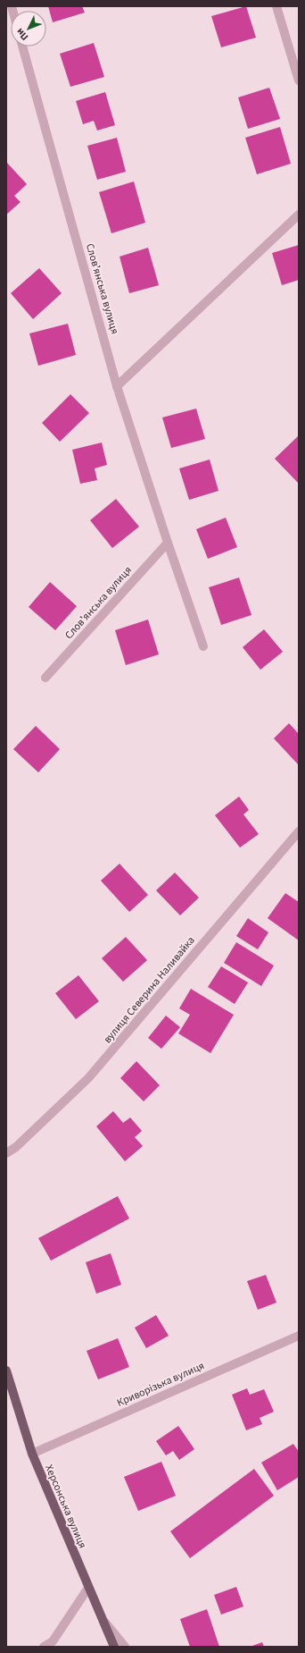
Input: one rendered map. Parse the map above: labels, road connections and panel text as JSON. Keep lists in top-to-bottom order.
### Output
{
  "streets": {
    "main road": ["Херсонська вулиця"],
    "street": ["Словʼянська вулиця", "вулиця Северина Наливайка", "Криворізька вулиця"]
  },
  "crossings": [
    ["Криворізька вулиця", "Херсонська вулиця"]
  ],
  "north": "bottom left"
}
